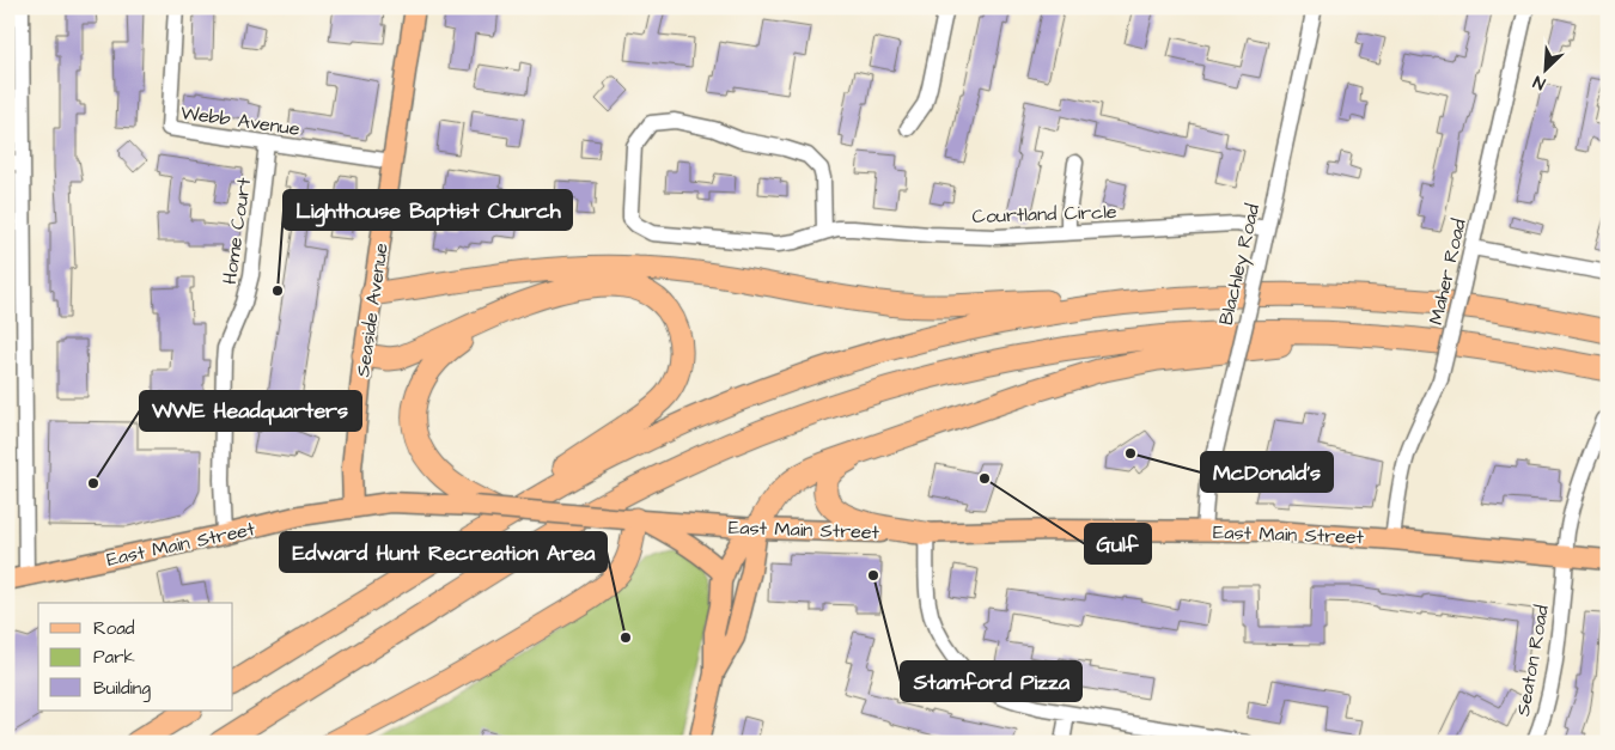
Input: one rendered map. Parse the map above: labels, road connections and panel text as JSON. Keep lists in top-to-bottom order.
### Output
{
  "streets": {
    "main road": ["Seaside Avenue", "East Main Street"],
    "street": [
      "Webb Avenue",
      "Courtland Circle",
      "Home Court",
      "Blachley Road",
      "Maher Road",
      "Seaton Road"
    ]
  },
  "crossings": [
    ["Webb Avenue", "Home Court"],
    ["Webb Avenue", "Seaside Avenue"],
    ["Courtland Circle", "Blachley Road"],
    ["Home Court", "East Main Street"],
    ["Blachley Road", "East Main Street"],
    ["Maher Road", "East Main Street"],
    ["Seaside Avenue", "East Main Street"],
    ["East Main Street", "Seaton Road"]
  ],
  "places": [
    "Lighthouse Baptist Church",
    "McDonald's",
    "Gulf",
    "WWE Headquarters",
    "Stamford Pizza",
    "Edward Hunt Recreation Area"
  ],
  "legend": ["Road", "Park", "Building"],
  "north": "bottom left"
}
